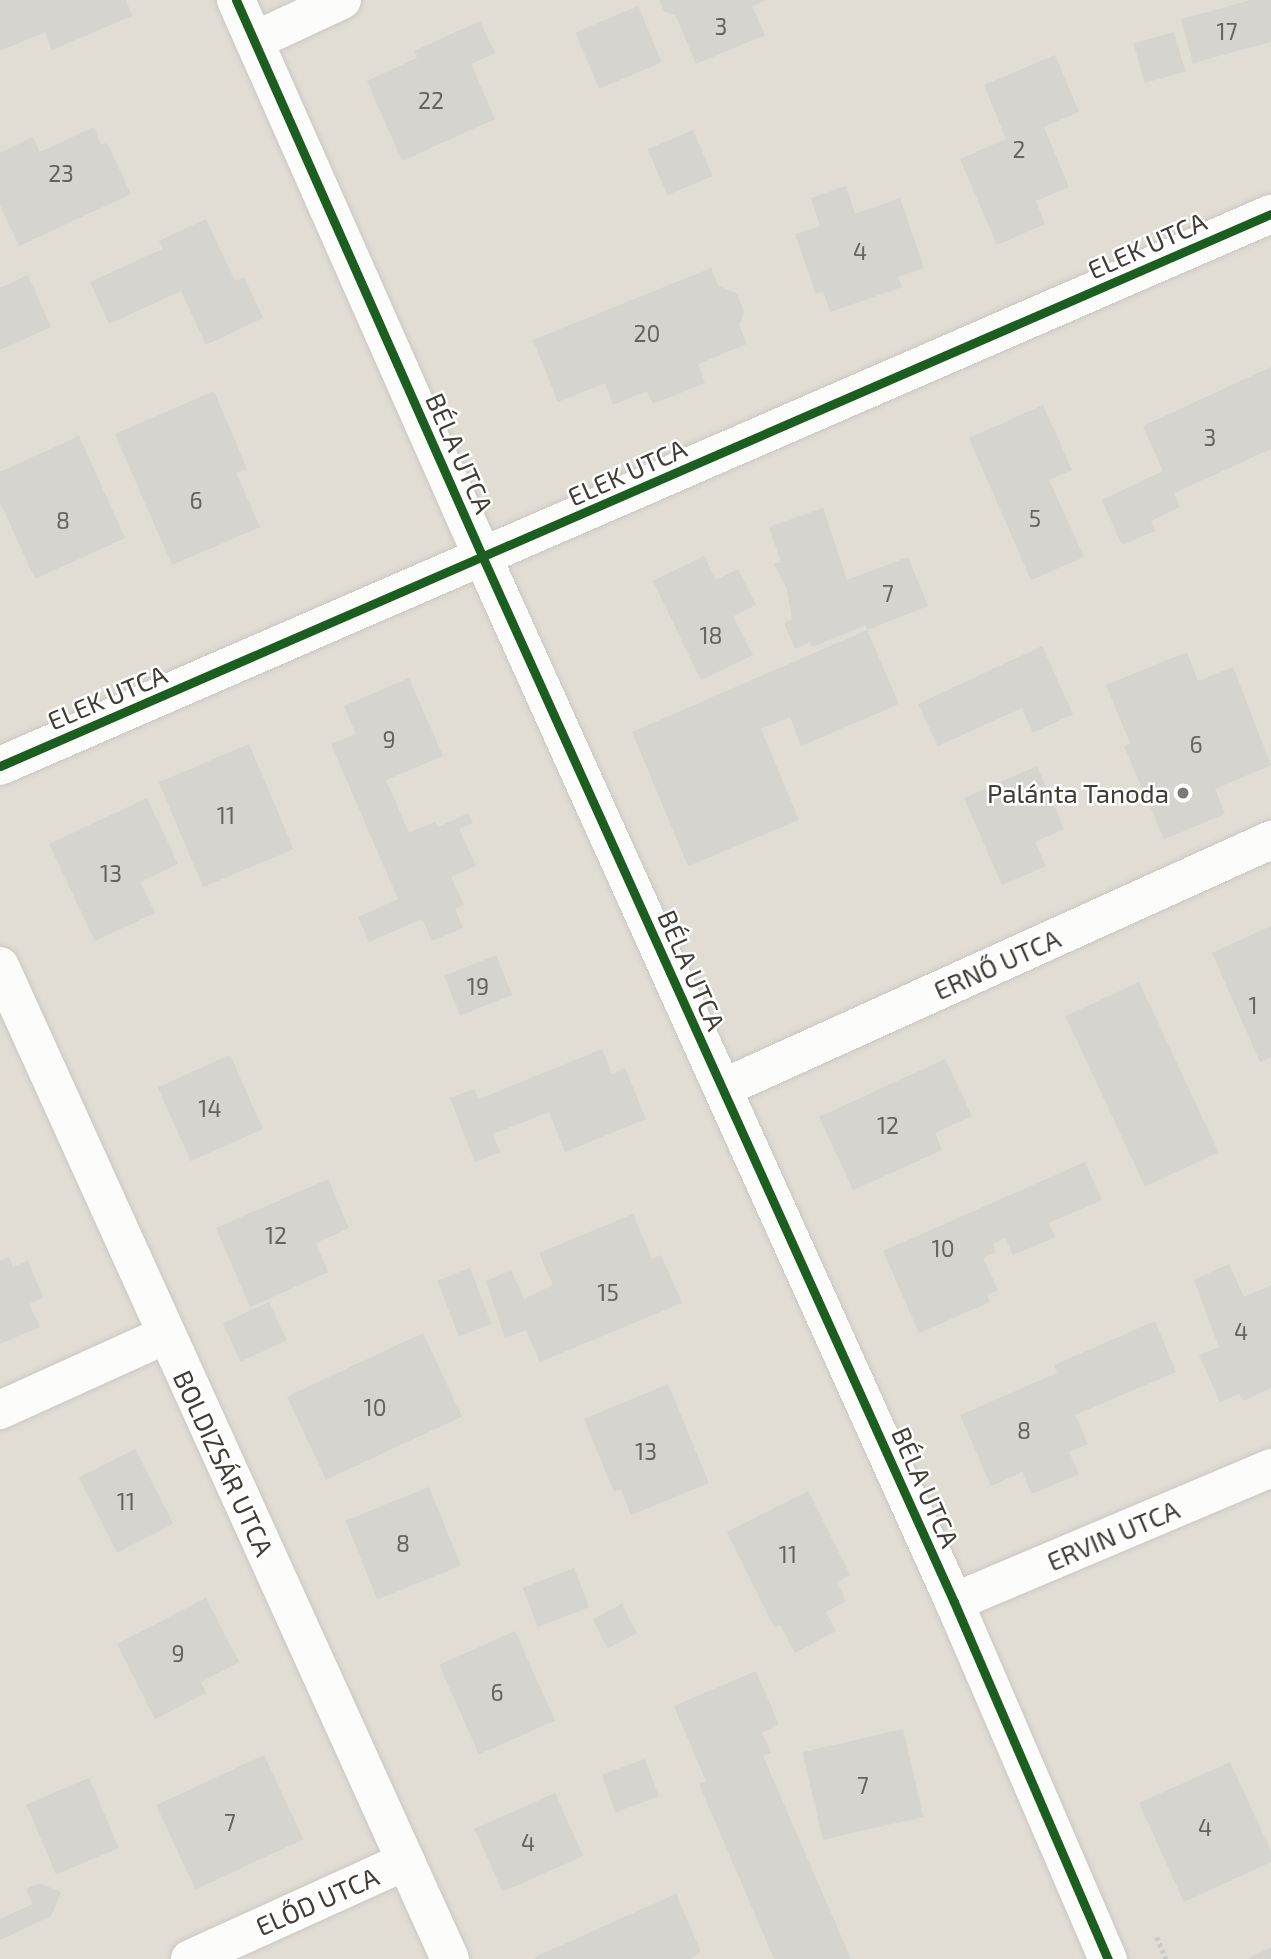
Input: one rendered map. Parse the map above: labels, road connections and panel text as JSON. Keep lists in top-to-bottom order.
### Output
{
  "streets": {
    "street": [
      "ELEK UTCA",
      "BÉLA UTCA",
      "ERNŐ UTCA",
      "BOLDIZSÁR UTCA",
      "ERVIN UTCA",
      "ELŐD UTCA"
    ]
  },
  "crossings": [
    ["ELEK UTCA", "BÉLA UTCA"],
    ["BÉLA UTCA", "ERNŐ UTCA"],
    ["BÉLA UTCA", "ERVIN UTCA"],
    ["BOLDIZSÁR UTCA", "ELŐD UTCA"]
  ],
  "places": ["Palánta Tanoda"],
  "house_numbers": [
    "3",
    "17",
    "22",
    "2",
    "23",
    "4",
    "20",
    "3",
    "6",
    "5",
    "8",
    "7",
    "18",
    "9",
    "6",
    "11",
    "13",
    "19",
    "1",
    "14",
    "12",
    "12",
    "10",
    "15",
    "4",
    "10",
    "8",
    "13",
    "11",
    "8",
    "11",
    "9",
    "6",
    "7",
    "7",
    "4",
    "4"
  ]
}
